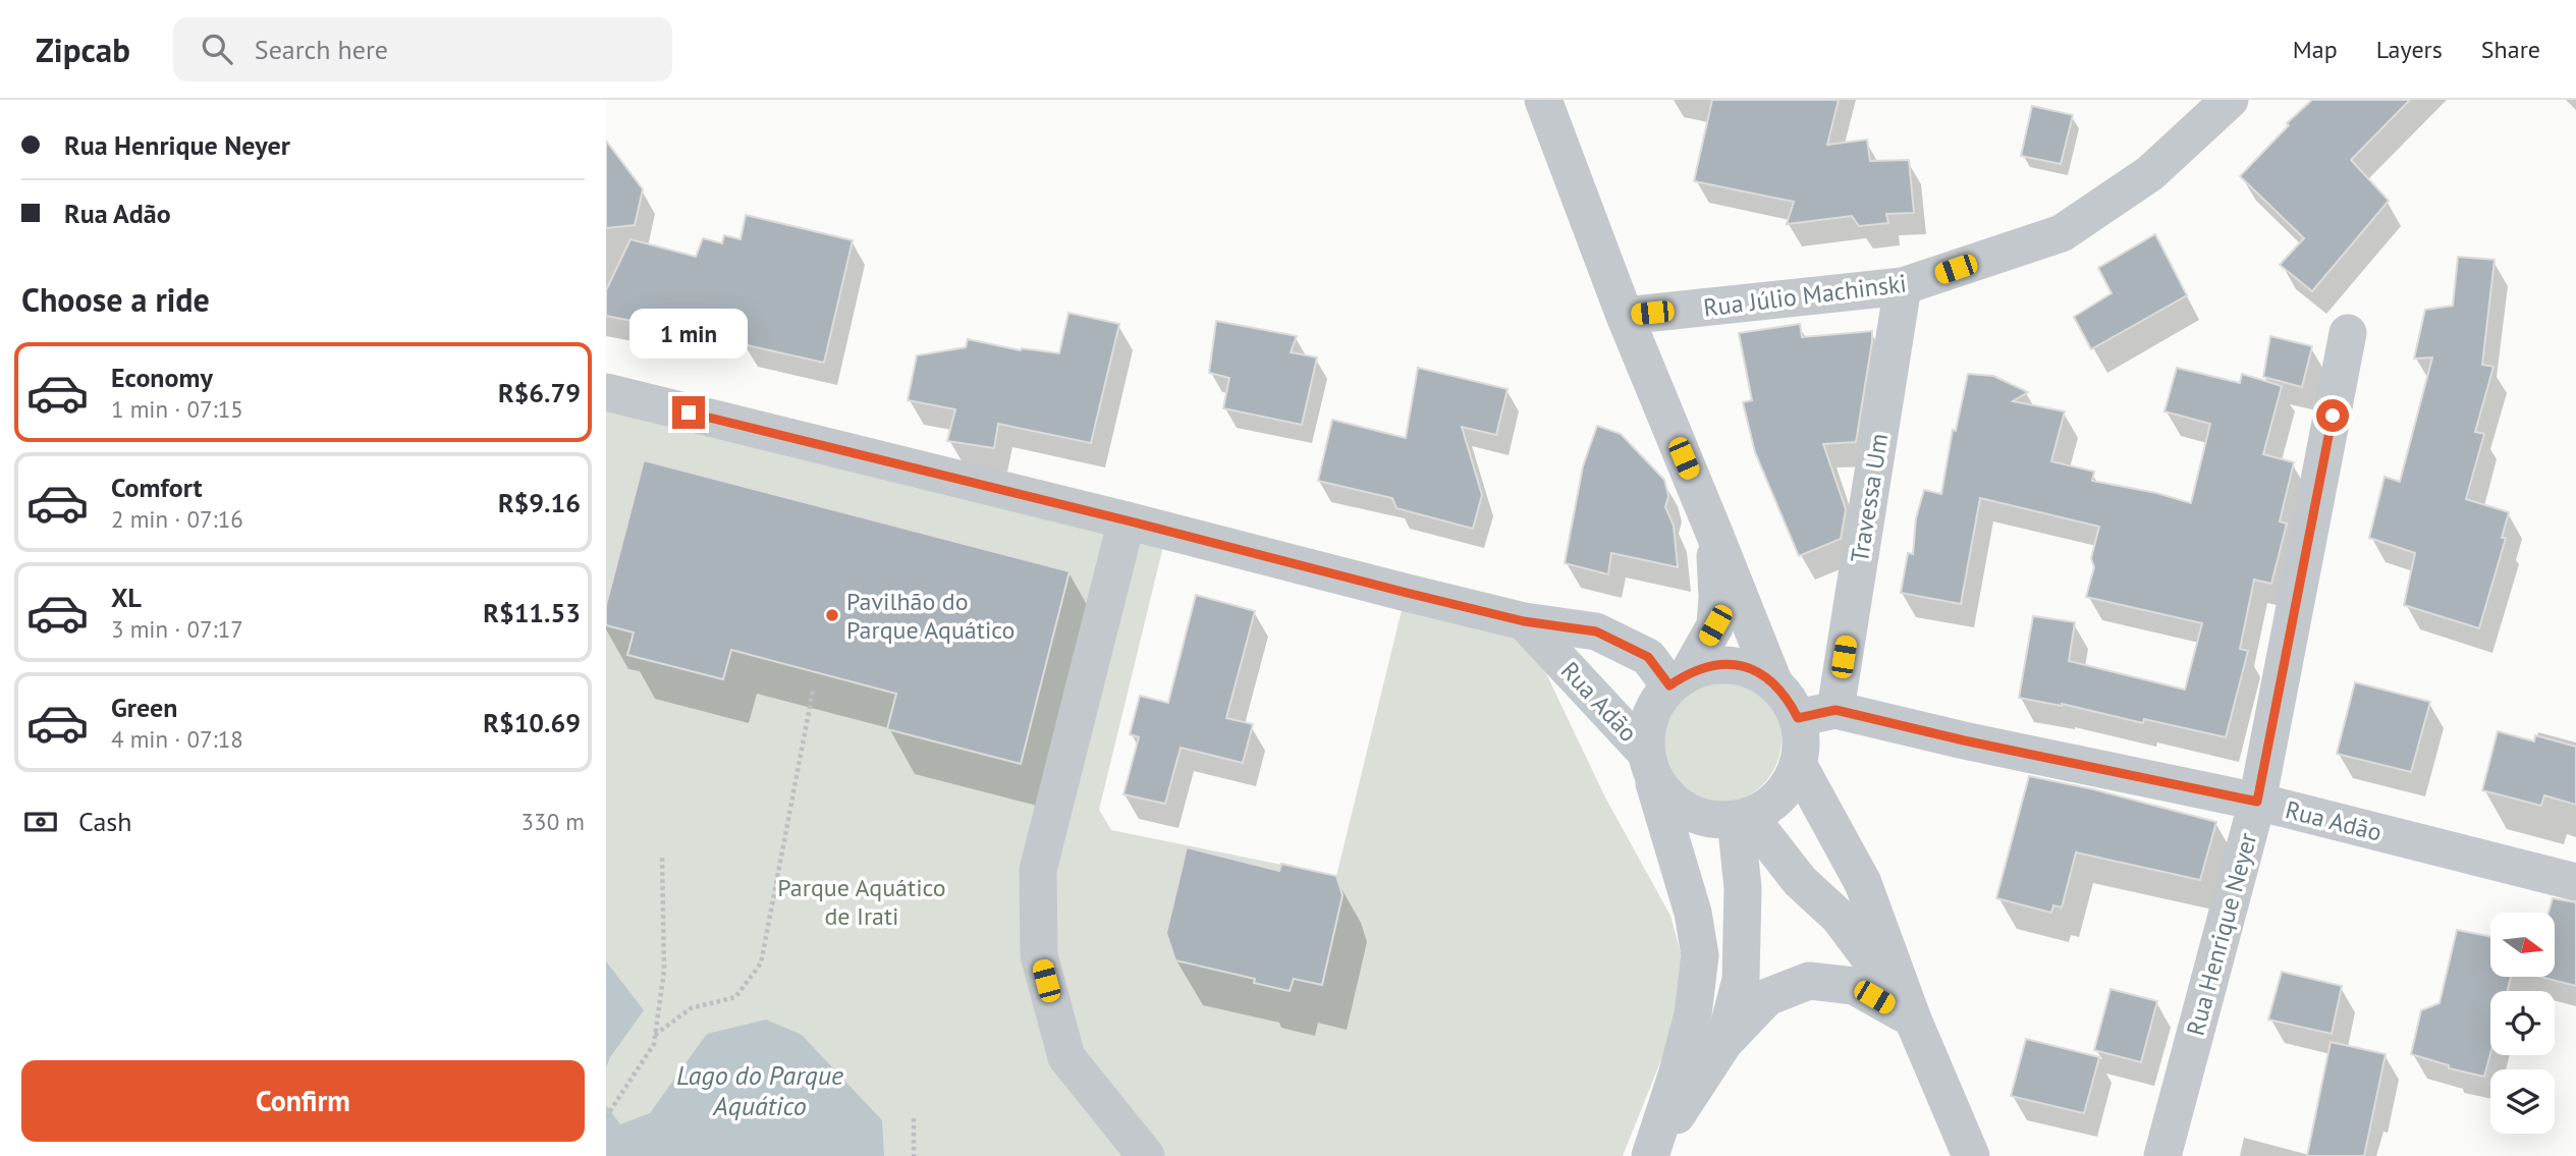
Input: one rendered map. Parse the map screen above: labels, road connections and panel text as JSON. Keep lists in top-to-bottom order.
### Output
{
  "streets": {
    "street": [
      "Rua Júlio Machinski",
      "Travessa Um",
      "Rua Adão",
      "Rua Henrique Neyer"
    ]
  },
  "crossings": [
    ["Rua Júlio Machinski", "Travessa Um"],
    ["Travessa Um", "Rua Adão"],
    ["Rua Adão", "Rua Henrique Neyer"]
  ],
  "water": ["Lago do Parque Aquático"],
  "parks": ["Parque Aquático de Irati"],
  "places": ["Pavilhão do Parque Aquático"],
  "north": "right",
  "page": {
    "header": "Zipcab",
    "search": "Search here",
    "nav": ["Map", "Layers", "Share"],
    "banner": ["Rua Henrique Neyer", "Rua Adão"],
    "heading": "Choose a ride",
    "bubble": "1 min",
    "list": [
      {
        "name": "Economy",
        "note": "1 min · 07:15",
        "value": "R$6.79"
      },
      {
        "name": "Comfort",
        "note": "2 min · 07:16",
        "value": "R$9.16"
      },
      {
        "name": "XL",
        "note": "3 min · 07:17",
        "value": "R$11.53"
      },
      {
        "name": "Green",
        "note": "4 min · 07:18",
        "value": "R$10.69"
      }
    ],
    "pay": ["Cash", "330 m"],
    "buttons": "Confirm"
  }
}
